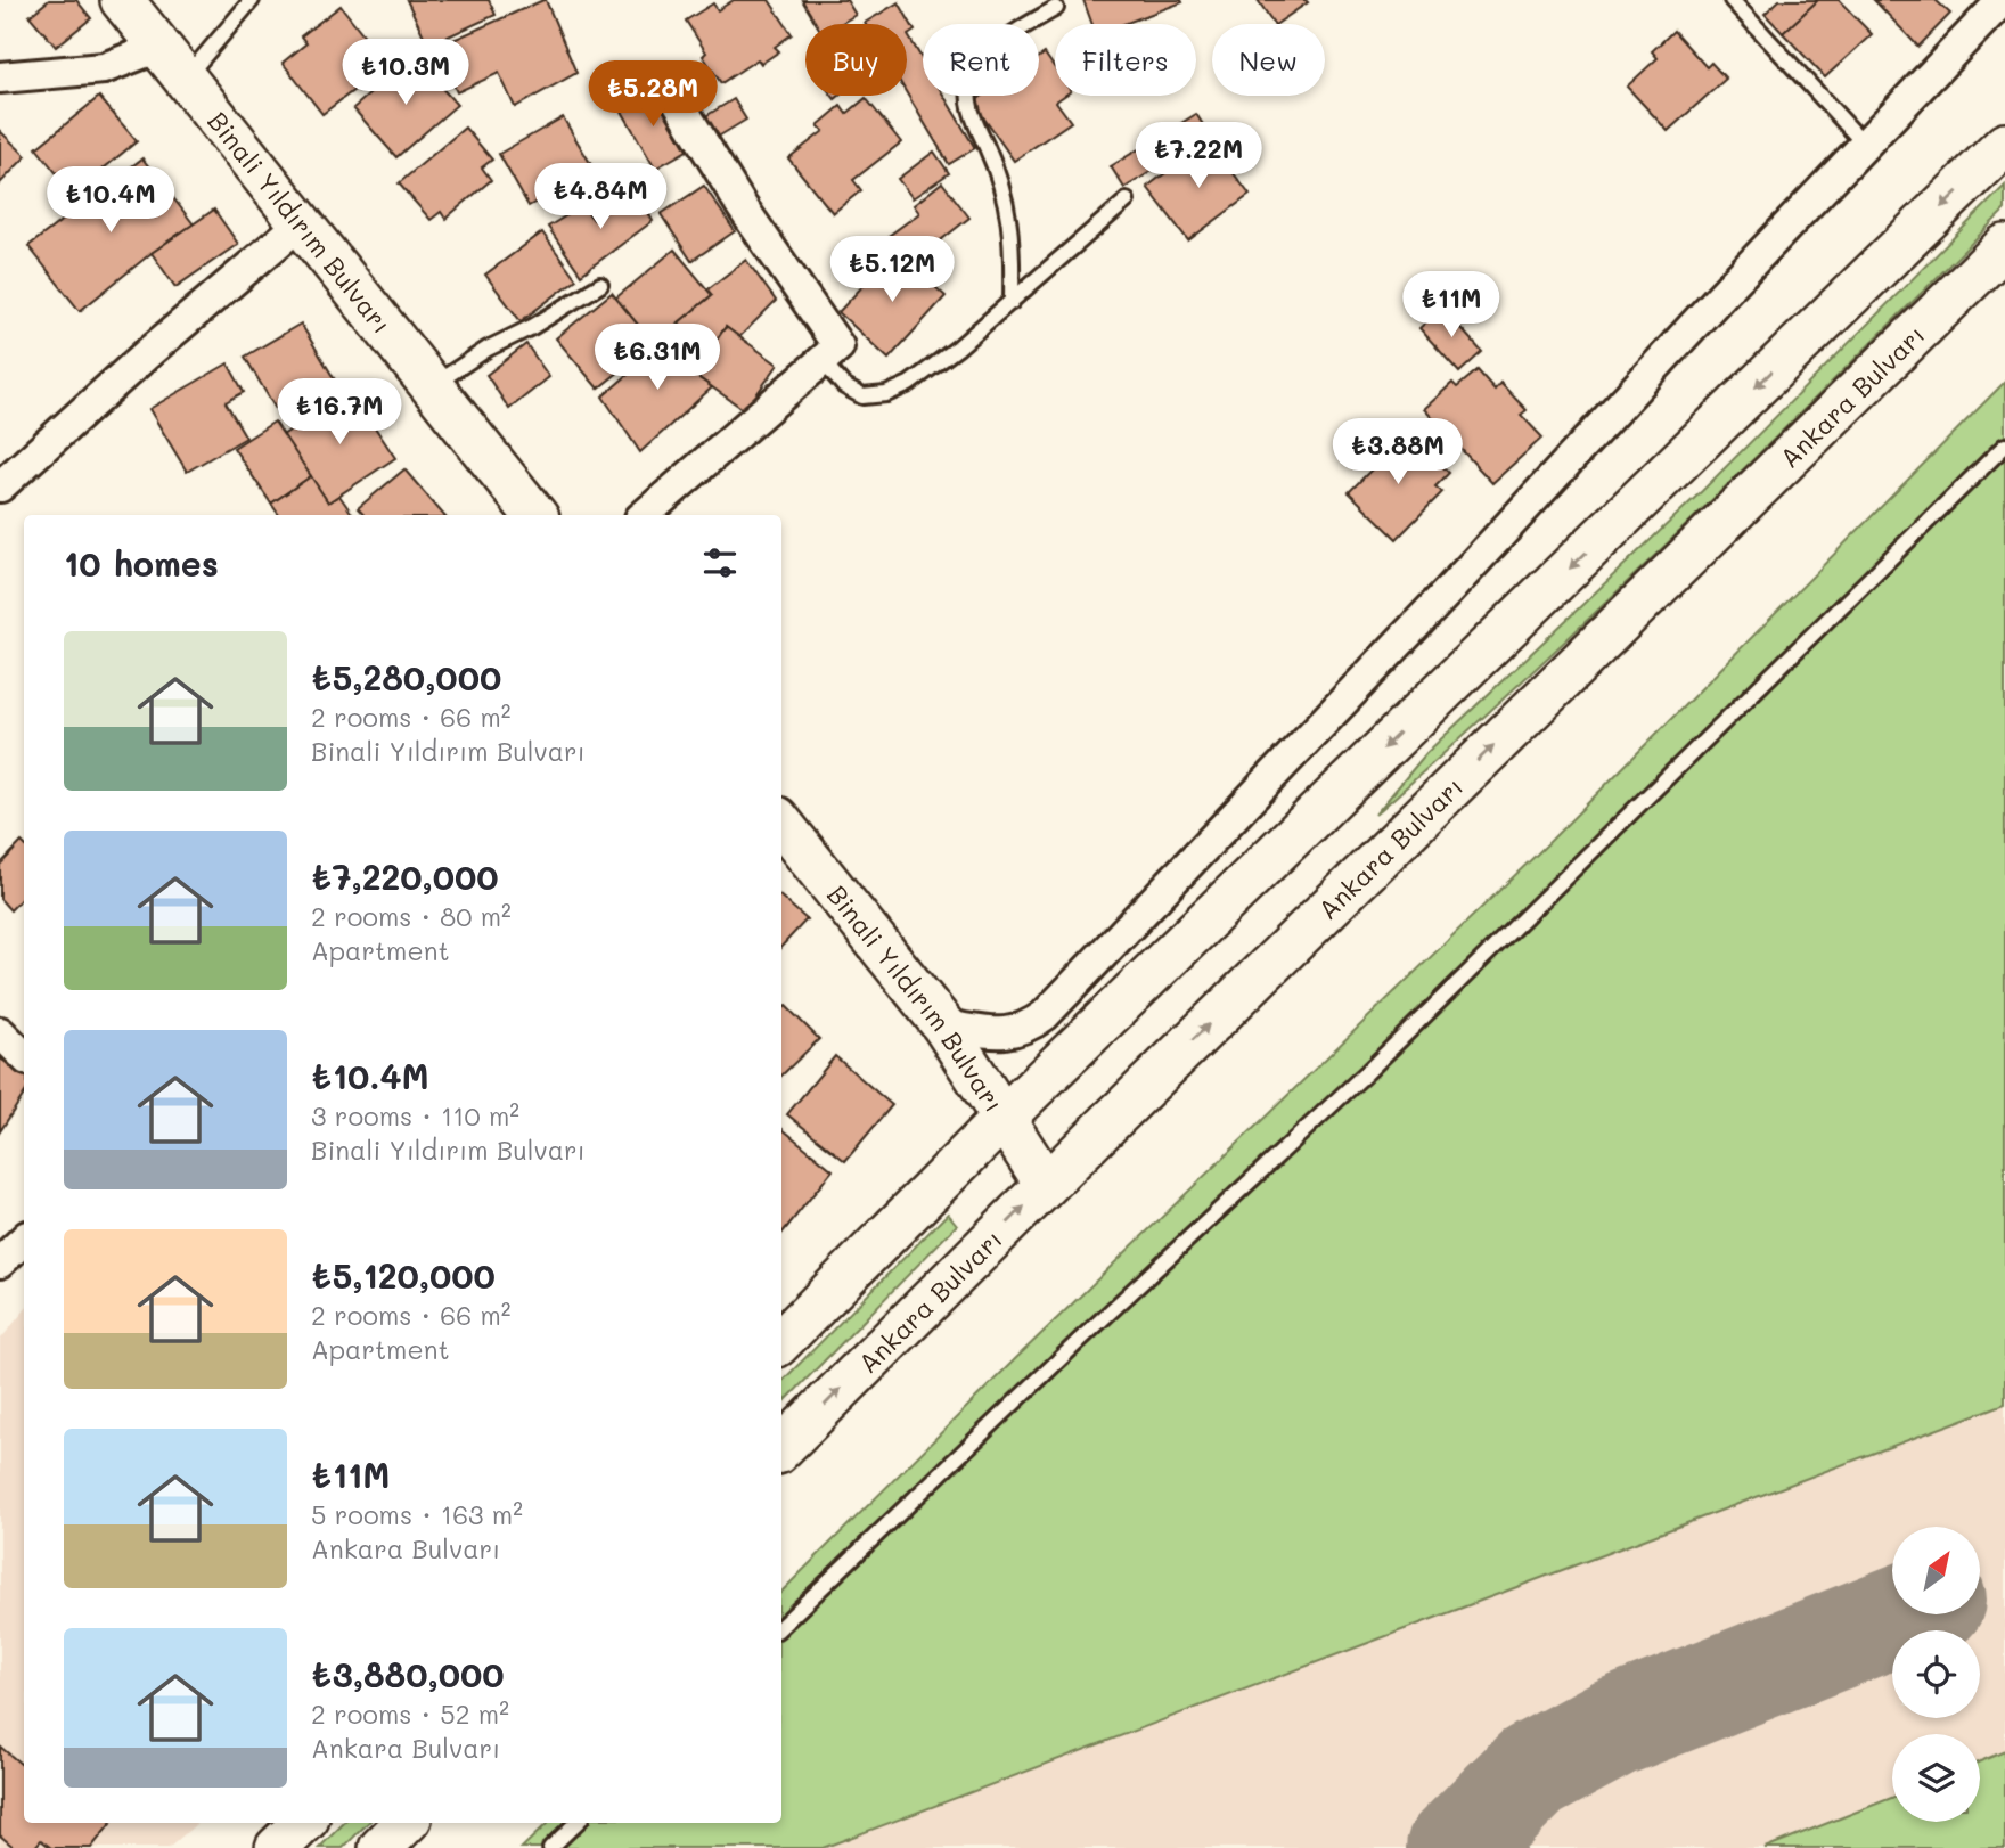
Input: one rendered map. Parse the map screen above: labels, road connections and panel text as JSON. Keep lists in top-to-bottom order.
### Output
{
  "streets": {
    "main road": ["Binali Yıldırım Bulvarı", "Ankara Bulvarı"]
  },
  "crossings": [
    ["Binali Yıldırım Bulvarı", "Ankara Bulvarı"]
  ],
  "north": "top right",
  "page": {
    "chip": [
      "Buy",
      "Rent",
      "Filters",
      "New"
    ],
    "price": [
      "₺10.3M",
      "₺5.28M",
      "₺7.22M",
      "₺4.84M",
      "₺10.4M",
      "₺5.12M",
      "₺11M",
      "₺6.31M",
      "₺16.7M",
      "₺3.88M"
    ],
    "heading": "10 homes",
    "list": [
      {
        "name": "₺5,280,000",
        "note": "2 rooms · 66 m² · Binali Yıldırım Bulvarı"
      },
      {
        "name": "₺7,220,000",
        "note": "2 rooms · 80 m² · Apartment"
      },
      {
        "name": "₺10.4M",
        "note": "3 rooms · 110 m² · Binali Yıldırım Bulvarı"
      },
      {
        "name": "₺5,120,000",
        "note": "2 rooms · 66 m² · Apartment"
      },
      {
        "name": "₺11M",
        "note": "5 rooms · 163 m² · Ankara Bulvarı"
      },
      {
        "name": "₺3,880,000",
        "note": "2 rooms · 52 m² · Ankara Bulvarı"
      }
    ]
  }
}
